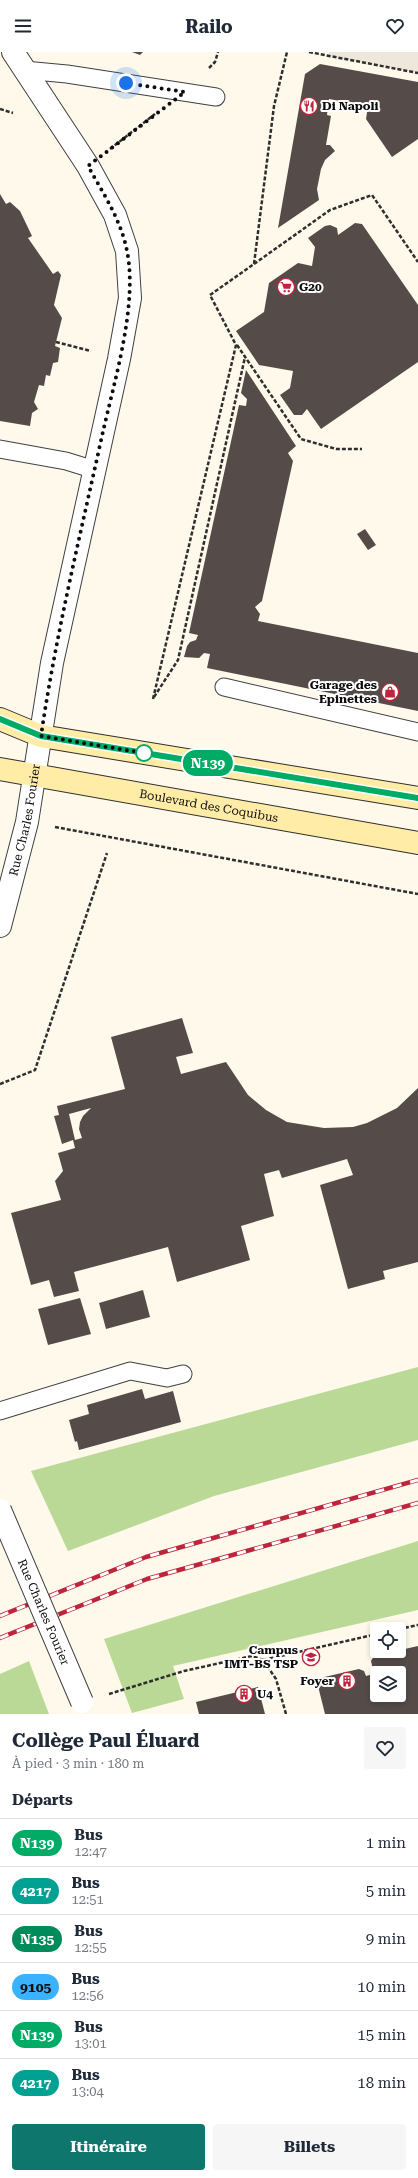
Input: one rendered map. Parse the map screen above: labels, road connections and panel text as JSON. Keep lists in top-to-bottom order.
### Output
{
  "streets": {
    "main road": ["Boulevard des Coquibus"],
    "street": ["Rue Charles Fourier"]
  },
  "crossings": [
    ["Boulevard des Coquibus", "Rue Charles Fourier"]
  ],
  "places": {
    "restaurant": ["Di Napoli"],
    "supermarket": ["G20"],
    "shop": ["Garage des Epinettes"],
    "school or university": ["Campus IMT-BS TSP"],
    "building": ["Foyer", "U4"]
  },
  "lines": ["bus line N139"],
  "page": {
    "header": "Railo",
    "on_map": "N139",
    "heading": [
      ["Collège Paul Éluard", "À pied · 3 min · 180 m"],
      "Départs"
    ],
    "list": [
      {
        "mark": "N139",
        "name": "Bus",
        "note": "12:47",
        "value": "1 min"
      },
      {
        "mark": "4217",
        "name": "Bus",
        "note": "12:51",
        "value": "5 min"
      },
      {
        "mark": "N135",
        "name": "Bus",
        "note": "12:55",
        "value": "9 min"
      },
      {
        "mark": "9105",
        "name": "Bus",
        "note": "12:56",
        "value": "10 min"
      },
      {
        "mark": "N139",
        "name": "Bus",
        "note": "13:01",
        "value": "15 min"
      },
      {
        "mark": "4217",
        "name": "Bus",
        "note": "13:04",
        "value": "18 min"
      }
    ],
    "buttons": ["Itinéraire", "Billets"]
  }
}
